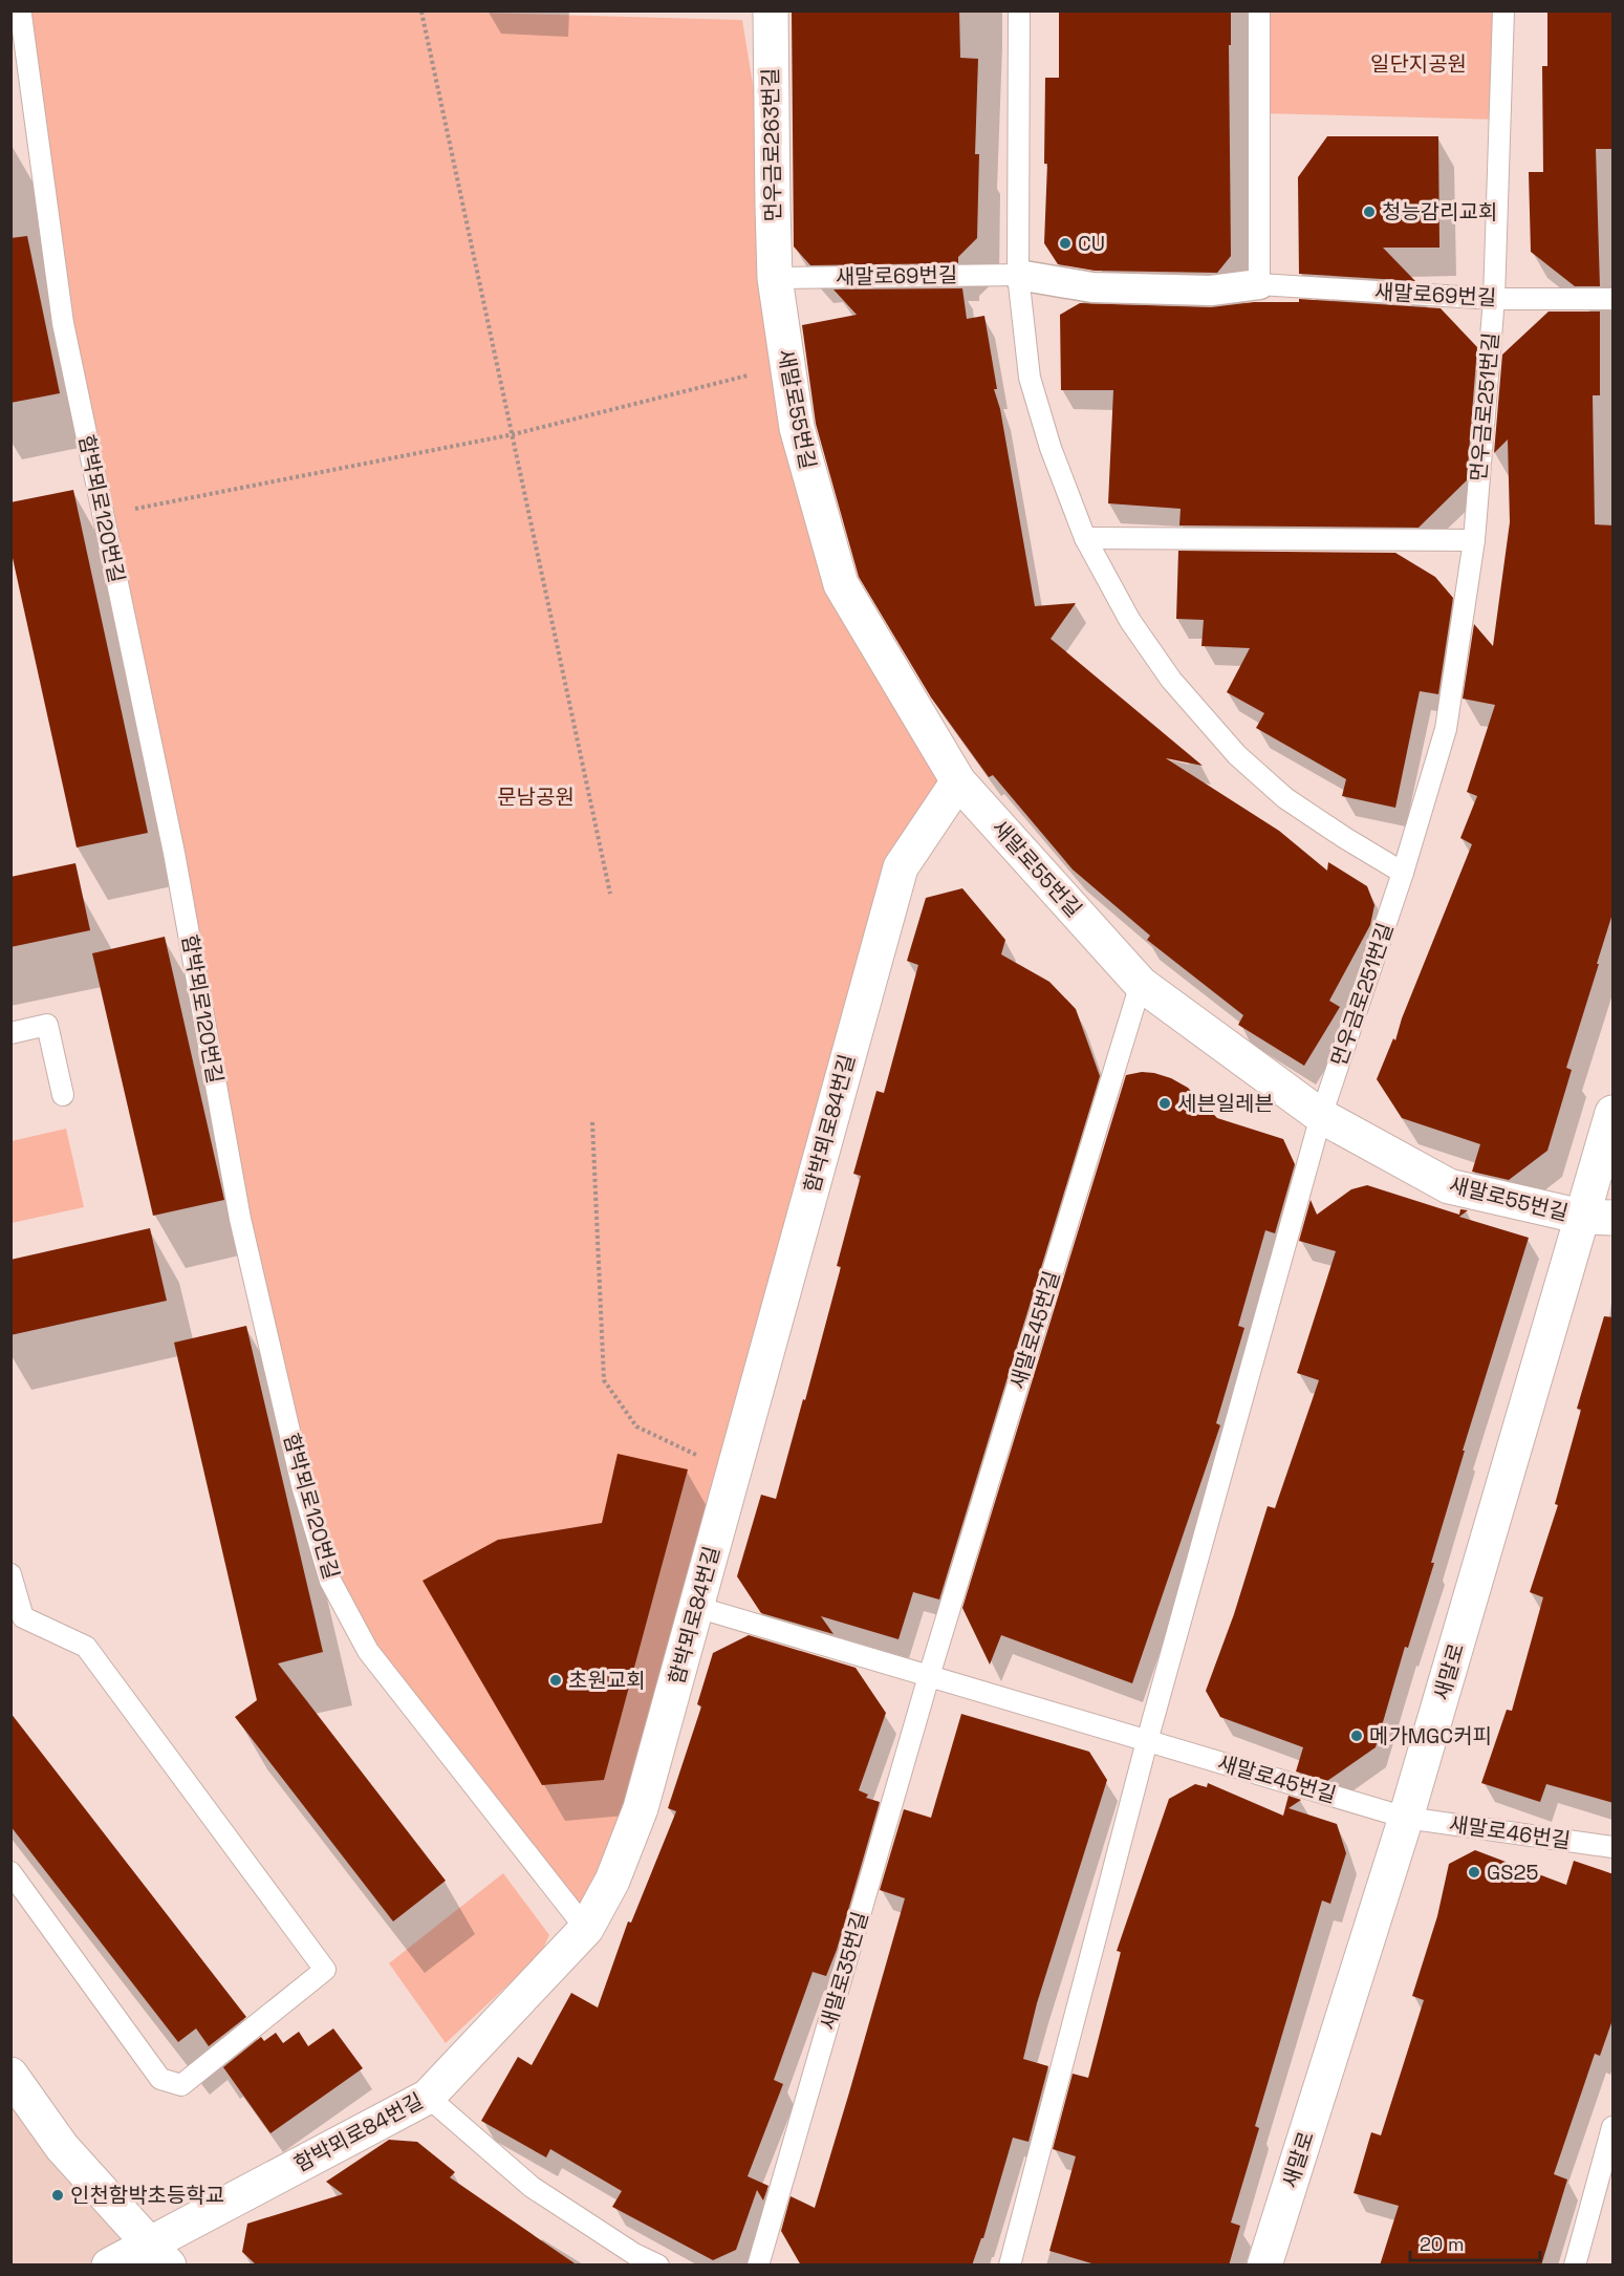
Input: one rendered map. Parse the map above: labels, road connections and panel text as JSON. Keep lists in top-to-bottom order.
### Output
{
  "streets": {
    "street": [
      "먼우금로263번길",
      "새말로69번길",
      "새말로55번길",
      "함박뫼로84번길",
      "새말로"
    ],
    "lane": [
      "먼우금로251번길",
      "함박뫼로120번길",
      "새말로45번길",
      "새말로46번길",
      "새말로35번길"
    ]
  },
  "crossings": [
    ["먼우금로263번길", "새말로69번길"],
    ["먼우금로263번길", "새말로55번길"],
    ["새말로69번길", "먼우금로251번길"],
    ["새말로69번길", "새말로55번길"],
    ["먼우금로251번길", "새말로55번길"],
    ["새말로55번길", "함박뫼로84번길"],
    ["새말로55번길", "새말로45번길"],
    ["새말로55번길", "새말로"],
    ["함박뫼로120번길", "함박뫼로84번길"],
    ["함박뫼로84번길", "새말로45번길"],
    ["새말로45번길", "새말로"],
    ["새말로45번길", "새말로46번길"],
    ["새말로45번길", "새말로35번길"],
    ["새말로", "새말로46번길"]
  ],
  "parks": ["일단지공원", "문남공원"],
  "places": [
    "청능감리교회",
    "CU",
    "세븐일레븐",
    "초원교회",
    "메가MGC커피",
    "GS25",
    "인천함박초등학교"
  ],
  "scale_bar": "20 m"
}
